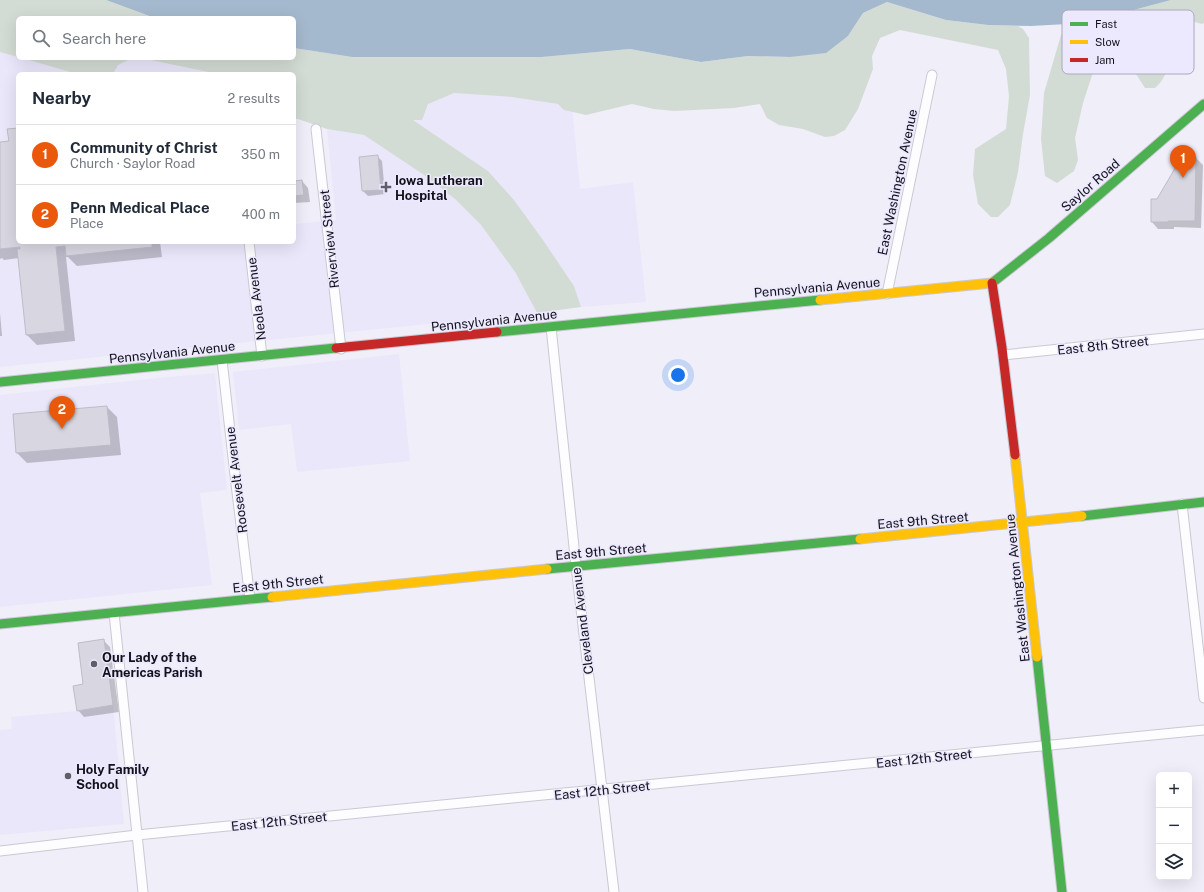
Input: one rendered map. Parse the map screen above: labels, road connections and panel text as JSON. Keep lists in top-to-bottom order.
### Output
{
  "streets": {
    "street": [
      "East Washington Avenue",
      "Saylor Road",
      "Riverview Street",
      "Pennsylvania Avenue",
      "Neola Avenue",
      "East 8th Street",
      "Roosevelt Avenue",
      "East 9th Street",
      "Cleveland Avenue",
      "East 12th Street"
    ]
  },
  "crossings": [
    ["East Washington Avenue", "Saylor Road"],
    ["East Washington Avenue", "Pennsylvania Avenue"],
    ["East Washington Avenue", "East 8th Street"],
    ["East Washington Avenue", "East 9th Street"],
    ["East Washington Avenue", "East 12th Street"],
    ["Saylor Road", "Pennsylvania Avenue"],
    ["Riverview Street", "Pennsylvania Avenue"],
    ["Pennsylvania Avenue", "Neola Avenue"],
    ["Pennsylvania Avenue", "Roosevelt Avenue"],
    ["Pennsylvania Avenue", "Cleveland Avenue"],
    ["Roosevelt Avenue", "East 9th Street"],
    ["East 9th Street", "Cleveland Avenue"],
    ["Cleveland Avenue", "East 12th Street"]
  ],
  "places": {
    "health": ["Iowa Lutheran Hospital"],
    "other": ["Our Lady of the Americas Parish", "Holy Family School"]
  },
  "legend": ["Fast", "Slow", "Jam"],
  "page": {
    "search": "Search here",
    "heading": ["Nearby", "2 results"],
    "list": [
      {
        "mark": "1",
        "name": "Community of Christ",
        "note": "Church · Saylor Road",
        "value": "350 m"
      },
      {
        "mark": "2",
        "name": "Penn Medical Place",
        "note": "Place",
        "value": "400 m"
      }
    ],
    "pins": ["1", "2"],
    "map_buttons": ["+", "−"]
  }
}
